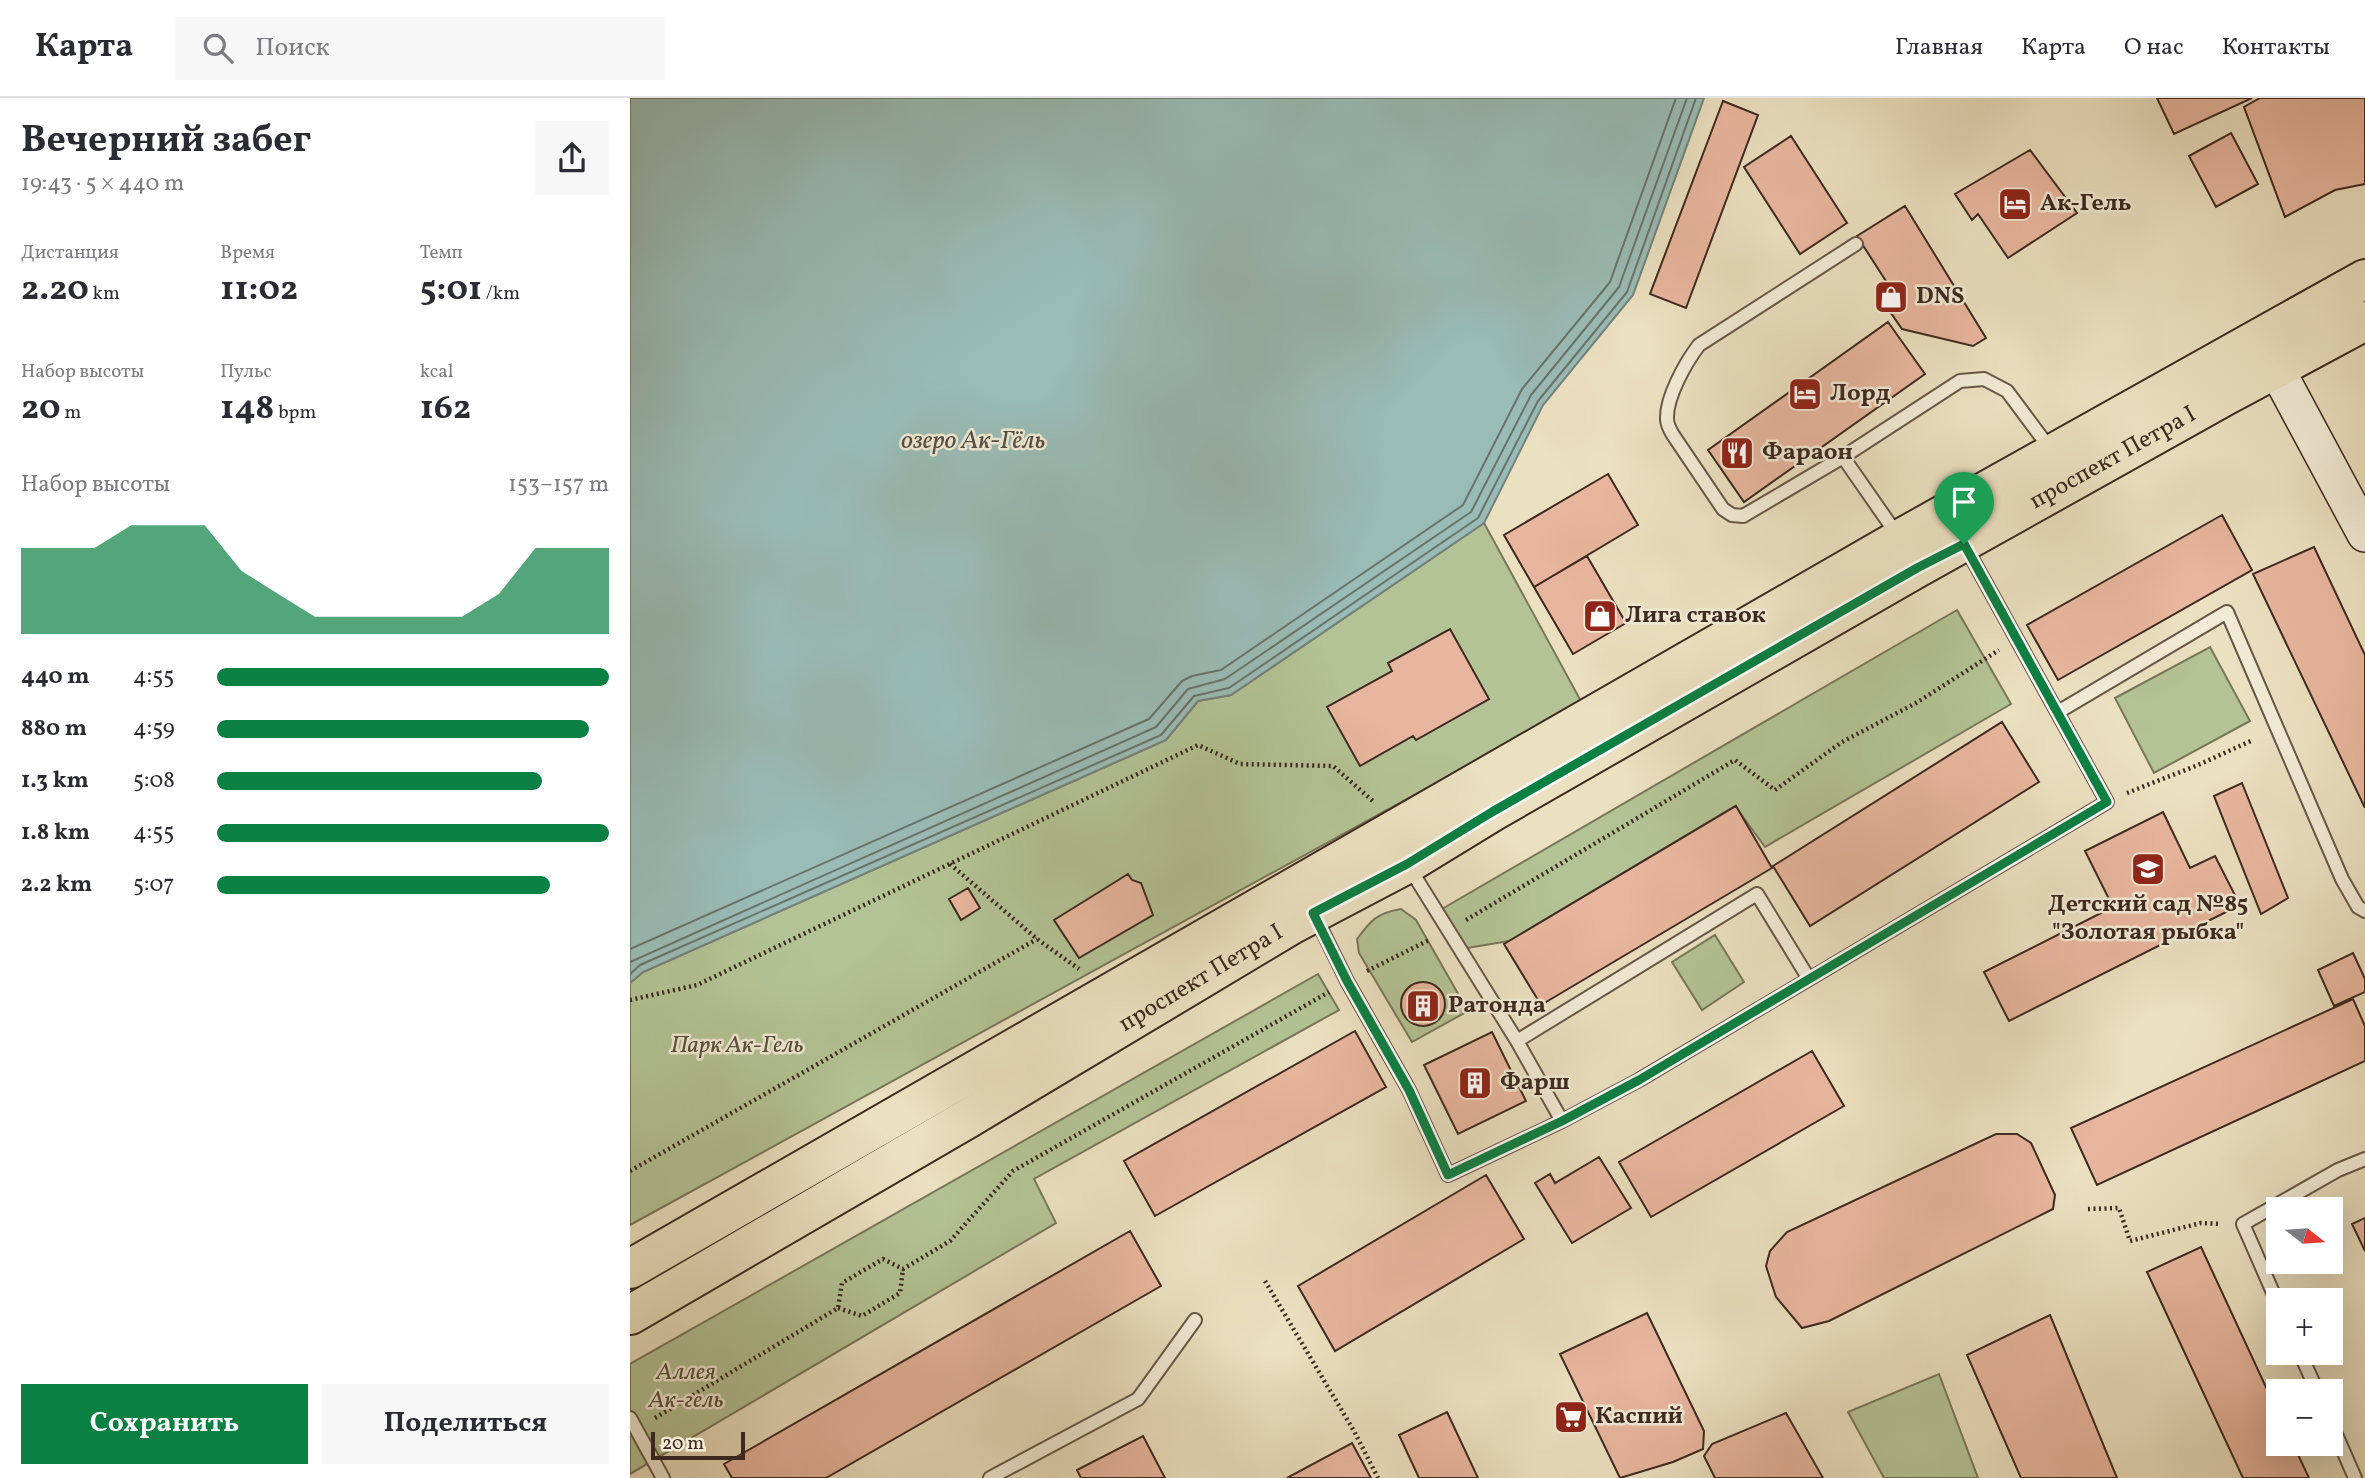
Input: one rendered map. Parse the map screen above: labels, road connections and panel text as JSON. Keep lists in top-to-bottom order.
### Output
{
  "streets": {
    "main road": ["проспект Петра I"]
  },
  "water": ["озеро Ак-Гёль"],
  "parks": ["Парк Ак-Гель", "Аллея Ак-гель"],
  "places": {
    "hotel": ["Ак-Гель", "Лорд"],
    "shop": ["DNS", "Лига ставок"],
    "restaurant": ["Фараон"],
    "school or university": ["Детский сад №85 \"Золотая рыбка\""],
    "building": ["Ратонда", "Фарш"],
    "supermarket": ["Каспий"]
  },
  "scale_bar": "20 m",
  "north": "right",
  "page": {
    "header": "Карта",
    "search": "Поиск",
    "nav": [
      "Главная",
      "Карта",
      "О нас",
      "Контакты"
    ],
    "heading": ["Вечерний забег", "19:43 · 5 × 440 m"],
    "stats": [
      ["Дистанция", "2.20 km"],
      ["Время", "11:02"],
      ["Темп", "5:01 /km"],
      ["Набор высоты", "20 m"],
      ["Пульс", "148 bpm"],
      ["kcal", "162"]
    ],
    "chart": ["Набор высоты", "153–157 m"],
    "list": [
      {
        "name": "440 m",
        "note": "4:55"
      },
      {
        "name": "880 m",
        "note": "4:59"
      },
      {
        "name": "1.3 km",
        "note": "5:08"
      },
      {
        "name": "1.8 km",
        "note": "4:55"
      },
      {
        "name": "2.2 km",
        "note": "5:07"
      }
    ],
    "map_buttons": ["+", "−"],
    "buttons": ["Сохранить", "Поделиться"],
    "scale": "20 m"
  }
}
